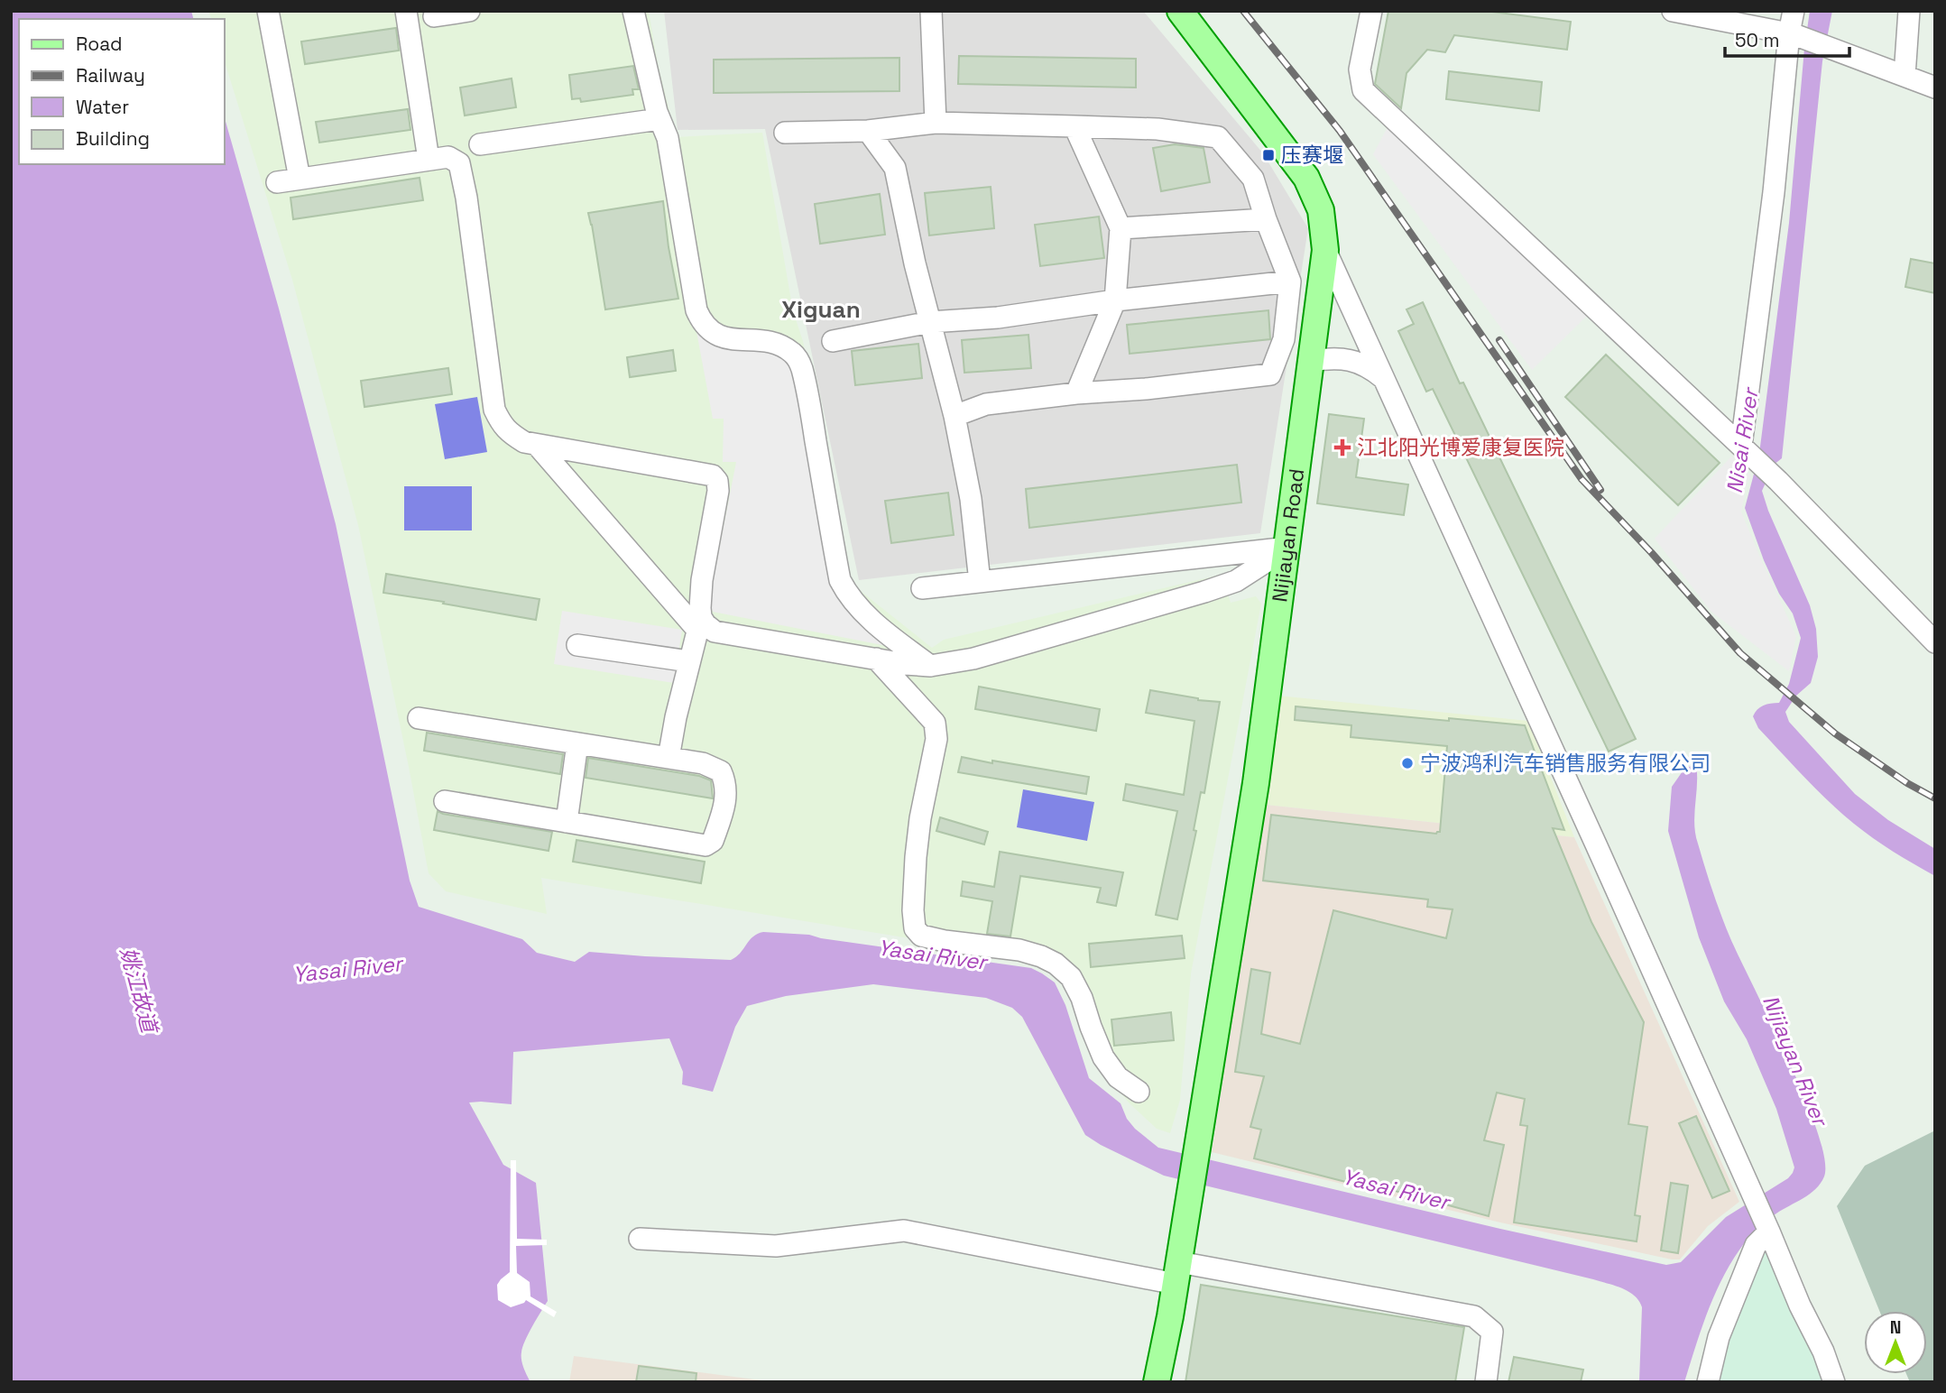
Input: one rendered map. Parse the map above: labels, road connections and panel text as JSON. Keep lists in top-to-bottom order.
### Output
{
  "streets": {
    "main road": ["Nijiayan Road"]
  },
  "districts": ["Xiguan"],
  "water": [
    "Nisai River",
    "Yasai River",
    "姚江故道",
    "Nijiayan River"
  ],
  "places": {
    "transit": ["压赛堰"],
    "health": ["江北阳光博爱康复医院"],
    "other": ["宁波鸿利汽车销售服务有限公司"]
  },
  "legend": [
    "Road",
    "Railway",
    "Water",
    "Building"
  ],
  "scale_bar": "50 m",
  "north": "top"
}
